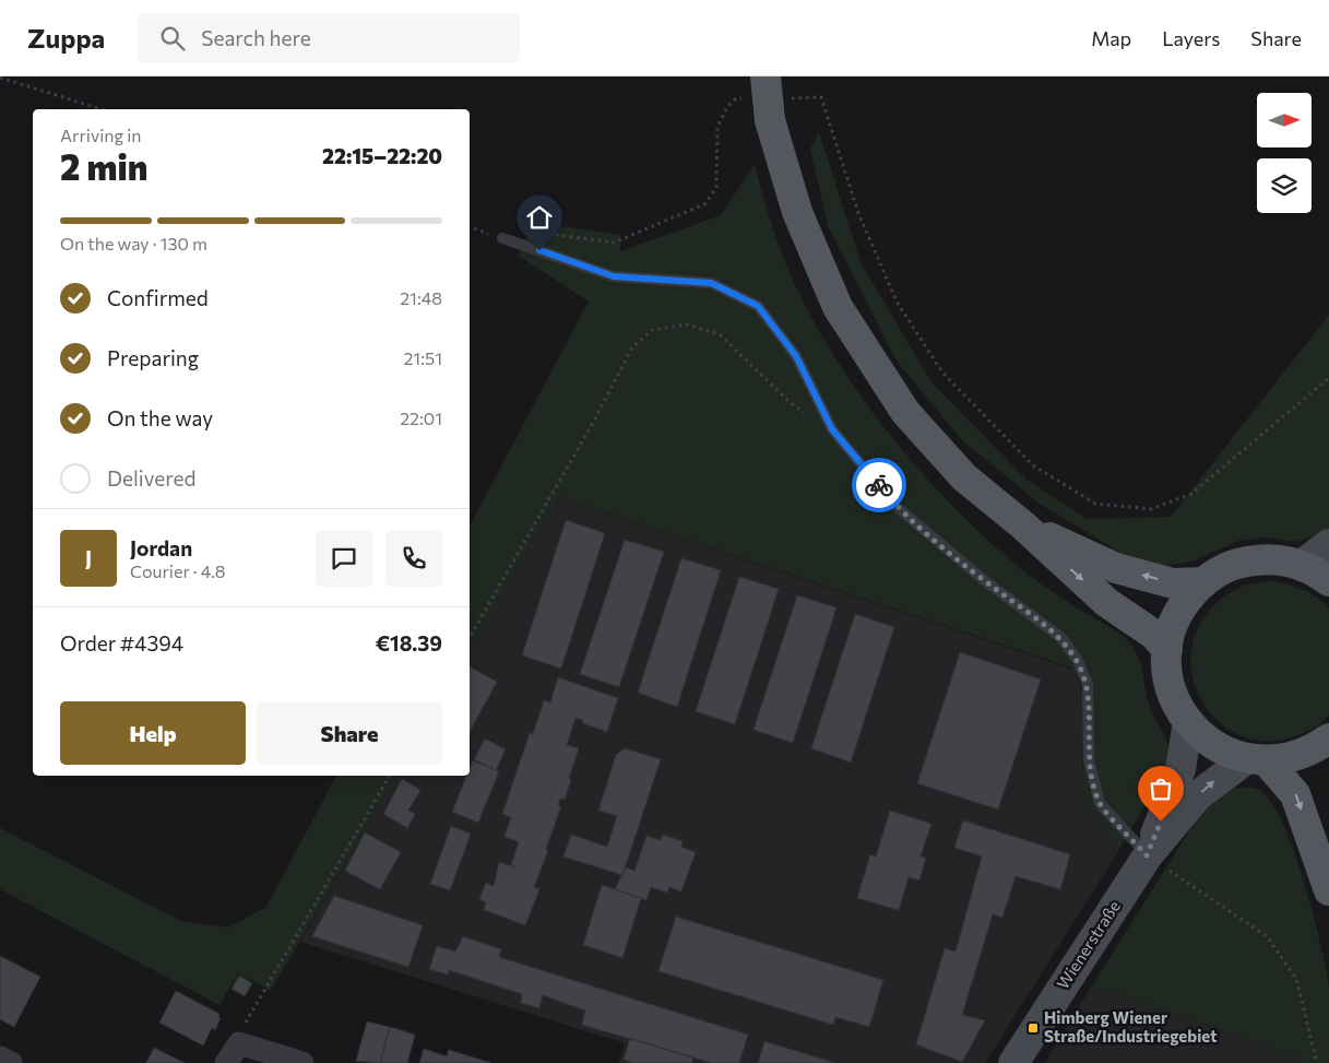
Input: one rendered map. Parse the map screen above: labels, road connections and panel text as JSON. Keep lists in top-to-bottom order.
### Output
{
  "streets": {
    "street": ["Wienerstraße"]
  },
  "places": {
    "transit": ["Himberg Wiener Straße/Industriegebiet"]
  },
  "north": "right",
  "page": {
    "header": "Zuppa",
    "search": "Search here",
    "nav": ["Map", "Layers", "Share"],
    "heading": ["2 min", "Arriving in", "22:15–22:20"],
    "panel": [
      "Jordan",
      "Courier · 4.8",
      "Order #4394",
      "€18.39"
    ],
    "bar": "On the way · 130 m",
    "list": [
      ["Confirmed", "21:48"],
      ["Preparing", "21:51"],
      ["On the way", "22:01"],
      "Delivered"
    ],
    "round": "J",
    "buttons": ["Help", "Share"]
  }
}
